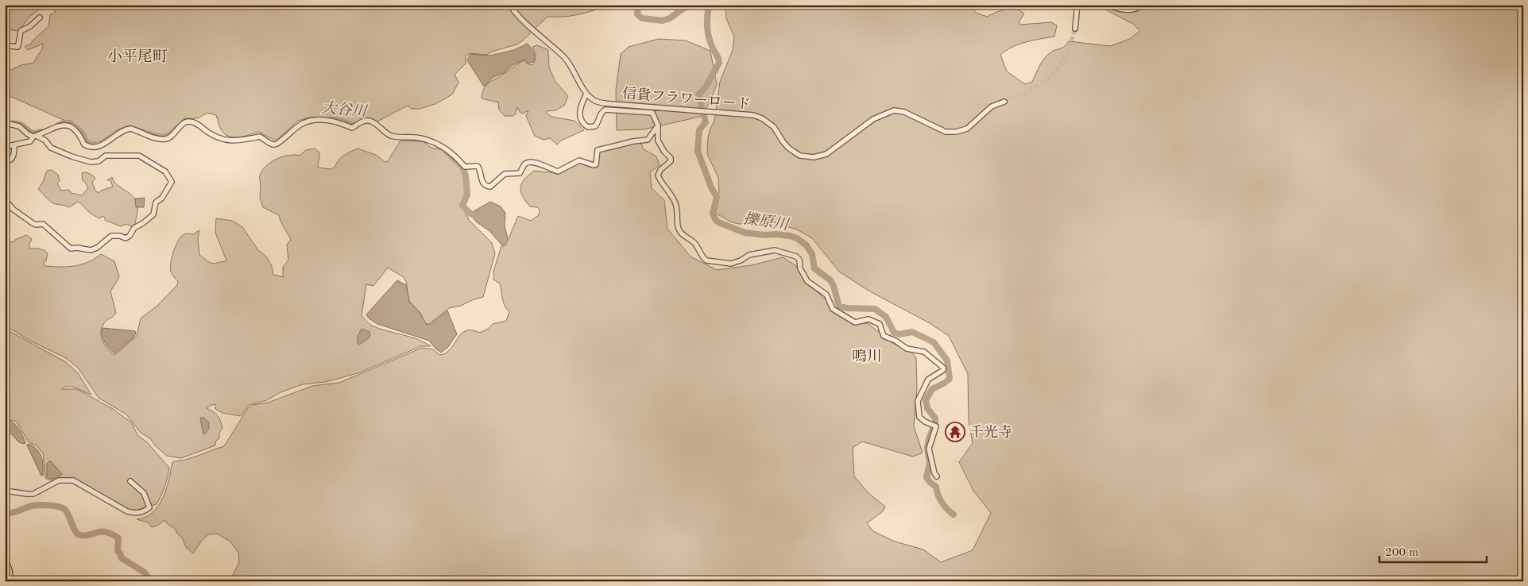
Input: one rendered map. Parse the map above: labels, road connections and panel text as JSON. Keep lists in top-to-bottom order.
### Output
{
  "streets": {
    "street": ["信貴フラワーロード"]
  },
  "districts": ["小平尾町", "鳴川"],
  "water": ["大谷川", "擽原川"],
  "places": {
    "temple": ["千光寺"]
  },
  "scale_bar": "200 m"
}
